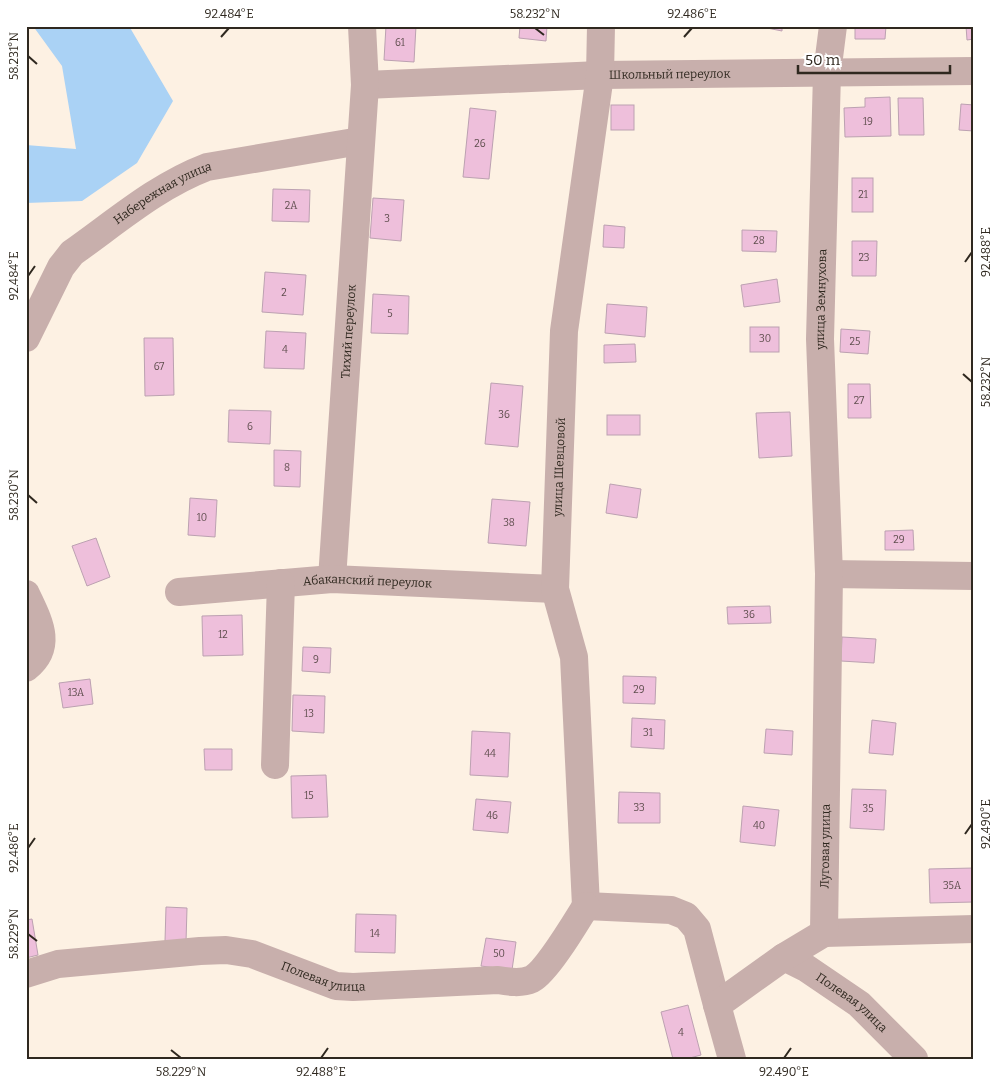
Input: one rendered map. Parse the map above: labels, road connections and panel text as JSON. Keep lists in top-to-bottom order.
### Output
{
  "streets": {
    "street": [
      "Школьный переулок",
      "Набережная улица",
      "улица Земнухова",
      "Тихий переулок",
      "улица Шевцовой",
      "Абаканский переулок",
      "Луговая улица",
      "Полевая улица"
    ]
  },
  "crossings": [
    ["Школьный переулок", "улица Земнухова"],
    ["Школьный переулок", "Тихий переулок"],
    ["Школьный переулок", "улица Шевцовой"],
    ["Набережная улица", "Тихий переулок"],
    ["улица Земнухова", "Луговая улица"],
    ["Тихий переулок", "Абаканский переулок"],
    ["улица Шевцовой", "Абаканский переулок"],
    ["улица Шевцовой", "Полевая улица"]
  ],
  "house_numbers": [
    "61",
    "19",
    "26",
    "21",
    "2А",
    "3",
    "28",
    "23",
    "2",
    "5",
    "30",
    "25",
    "4",
    "67",
    "27",
    "36",
    "6",
    "8",
    "10",
    "38",
    "29",
    "36",
    "12",
    "9",
    "29",
    "13А",
    "13",
    "31",
    "44",
    "15",
    "33",
    "35",
    "46",
    "40",
    "35А",
    "14",
    "50",
    "4"
  ],
  "scale_bar": "50 m",
  "coordinates": [
    "92.484°E",
    "58.232°N",
    "92.486°E",
    "58.231°N",
    "92.488°E",
    "58.230°N",
    "92.490°E",
    "58.229°N"
  ]
}
